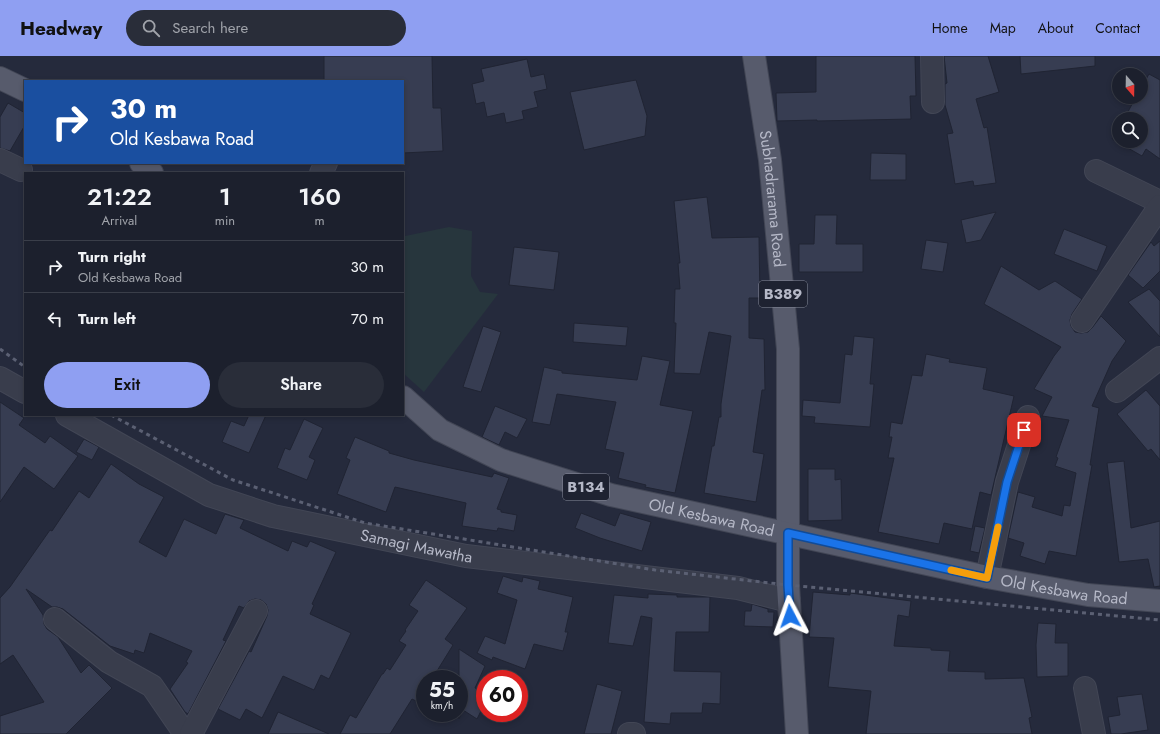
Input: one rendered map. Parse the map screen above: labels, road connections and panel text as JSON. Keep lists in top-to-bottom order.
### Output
{
  "streets": {
    "main road": [
      "Subhadrarama Road",
      "B389",
      "B134",
      "Old Kesbawa Road"
    ],
    "street": ["Samagi Mawatha"]
  },
  "crossings": [
    ["Subhadrarama Road", "B389"],
    ["Subhadrarama Road", "Old Kesbawa Road"],
    ["B389", "Old Kesbawa Road"],
    ["B389", "Samagi Mawatha"]
  ],
  "north": "bottom",
  "page": {
    "header": "Headway",
    "search": "Search here",
    "nav": [
      "Home",
      "Map",
      "About",
      "Contact"
    ],
    "turn": ["30 m", "Old Kesbawa Road"],
    "eta": [
      "21:22",
      "Arrival",
      "1",
      "min",
      "160",
      "m"
    ],
    "list": [
      {
        "name": "Turn right",
        "note": "Old Kesbawa Road",
        "value": "30 m"
      },
      {
        "name": "Turn left",
        "value": "70 m"
      }
    ],
    "buttons": ["Exit", "Share"],
    "speed": "55 km/h",
    "limit": "60"
  }
}
